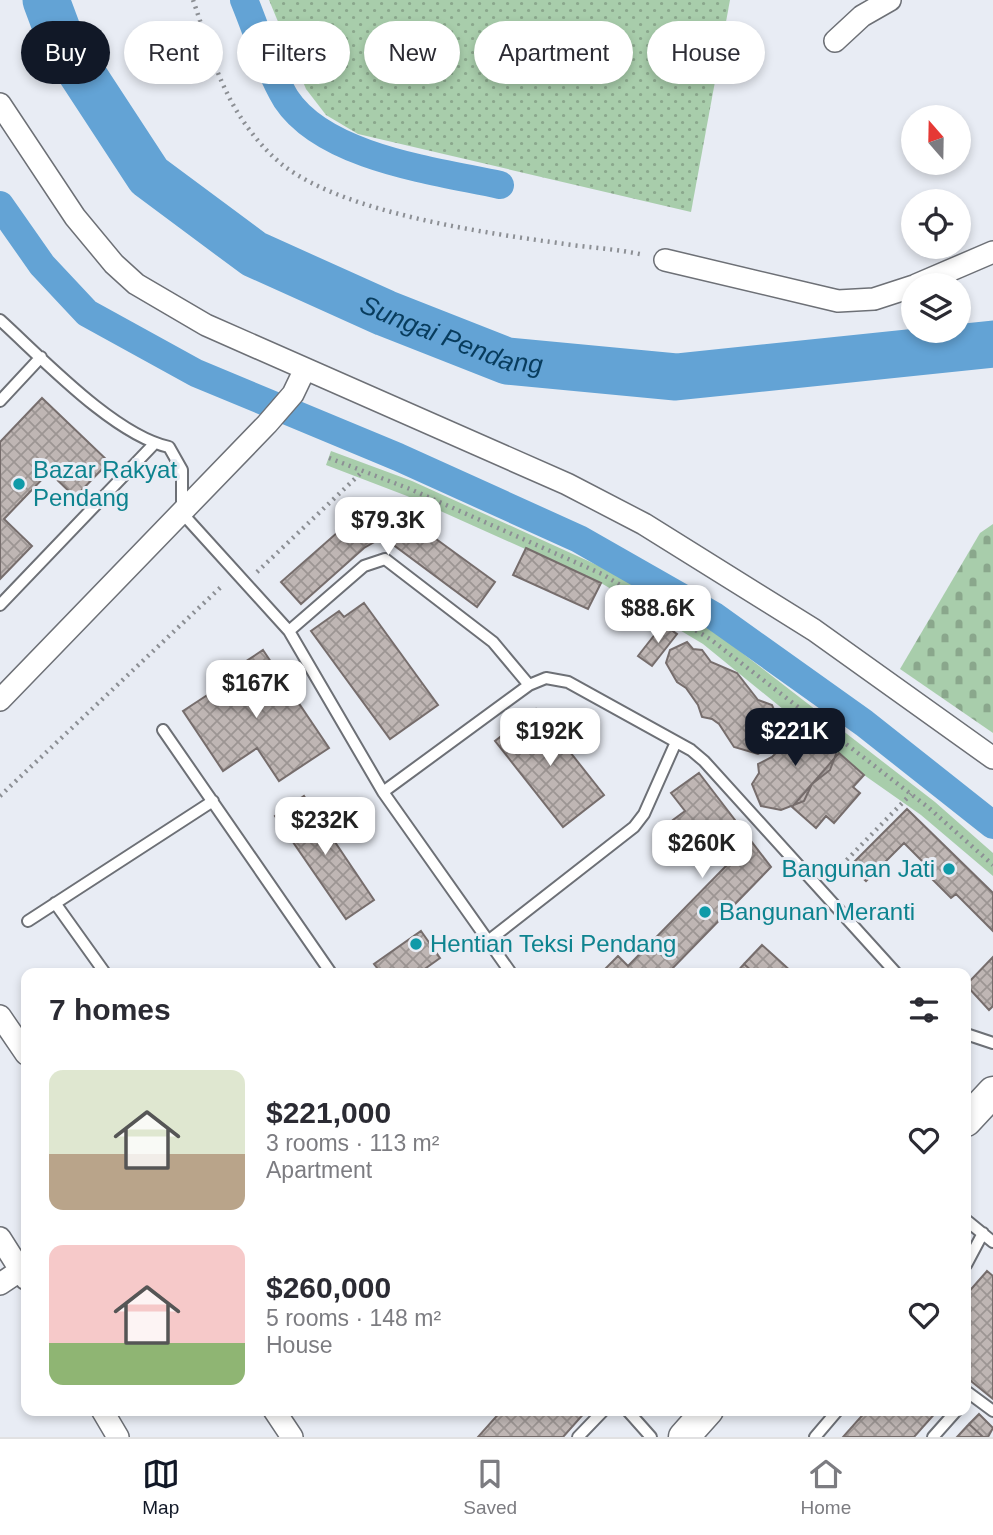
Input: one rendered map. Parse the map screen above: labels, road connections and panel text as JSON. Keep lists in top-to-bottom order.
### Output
{
  "water": ["Sungai Pendang"],
  "places": [
    "Bazar Rakyat Pendang",
    "Bangunan Jati",
    "Bangunan Meranti",
    "Hentian Teksi Pendang"
  ],
  "north": "top",
  "page": {
    "chip": [
      "Buy",
      "Rent",
      "Filters",
      "New",
      "Apartment",
      "House"
    ],
    "price": [
      "$79.3K",
      "$88.6K",
      "$167K",
      "$192K",
      "$221K",
      "$232K",
      "$260K"
    ],
    "heading": "7 homes",
    "list": [
      {
        "name": "$221,000",
        "note": "3 rooms · 113 m² · Apartment"
      },
      {
        "name": "$260,000",
        "note": "5 rooms · 148 m² · House"
      }
    ],
    "tabs": ["Map", "Saved", "Home"]
  }
}
